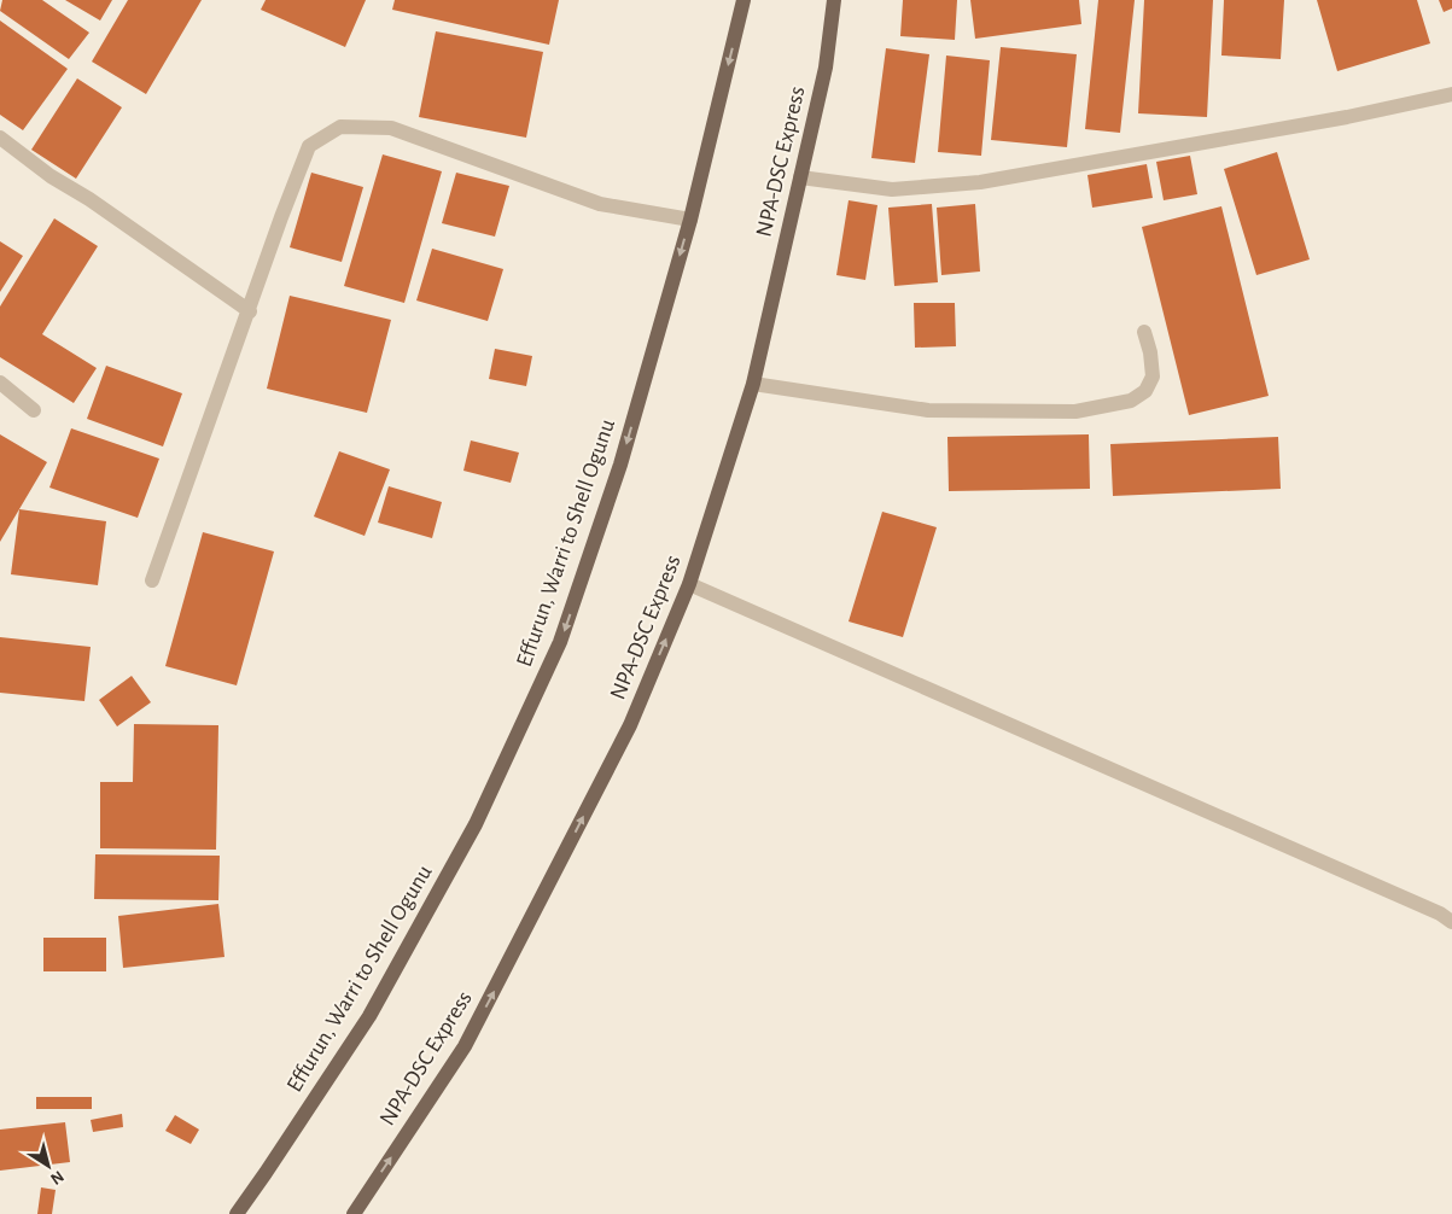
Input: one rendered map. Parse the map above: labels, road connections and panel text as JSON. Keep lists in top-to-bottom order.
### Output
{
  "streets": {
    "main road": ["NPA-DSC Express", "Effurun, Warri to Shell Ogunu"]
  },
  "one_way": ["NPA-DSC Express", "Effurun, Warri to Shell Ogunu"],
  "north": "bottom right"
}
